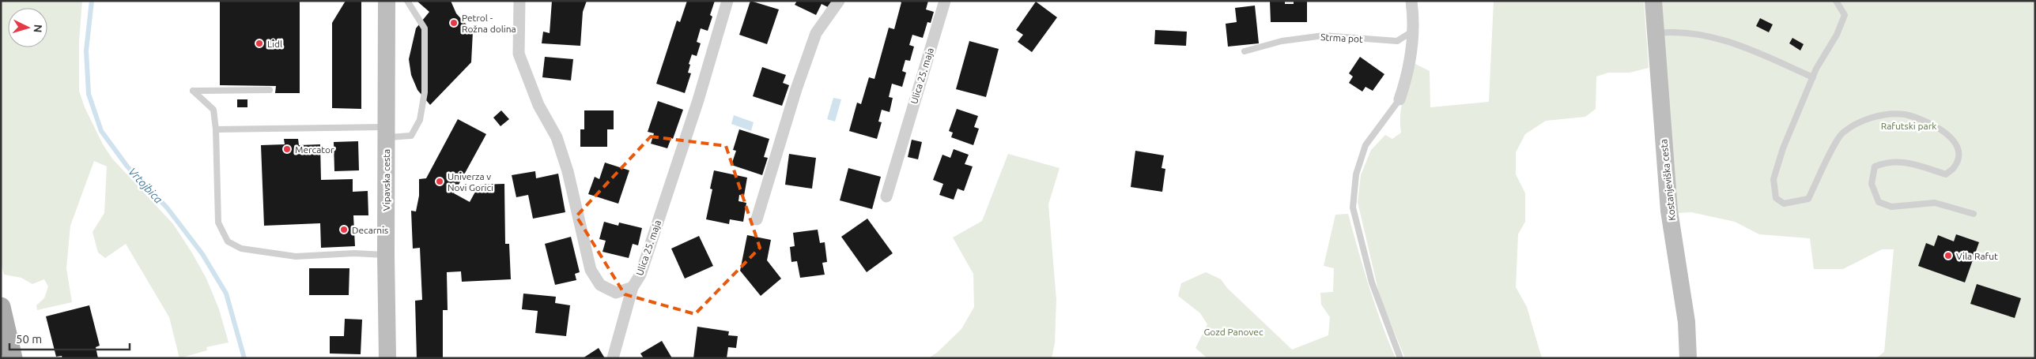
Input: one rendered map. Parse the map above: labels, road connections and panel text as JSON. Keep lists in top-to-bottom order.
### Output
{
  "streets": {
    "street": ["Ulica 25. maja", "Vipavska cesta", "Kostanjeviška cesta"],
    "lane": ["Strma pot"]
  },
  "water": ["Vrtojbica"],
  "parks": ["Rafutski park", "Gozd Panovec"],
  "places": [
    "Petrol - Rožna dolina",
    "Lidl",
    "Mercator",
    "Univerza v Novi Gorici",
    "Decarnis",
    "Vila Rafut"
  ],
  "scale_bar": "50 m",
  "north": "right"
}
